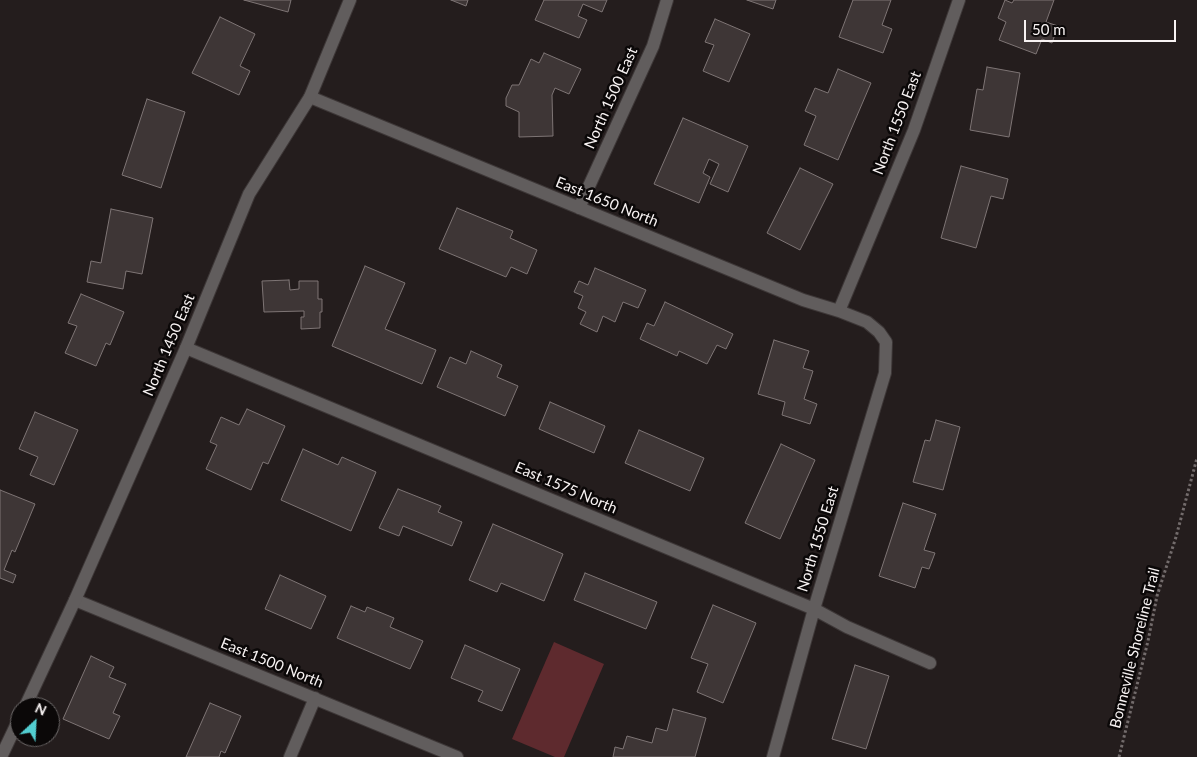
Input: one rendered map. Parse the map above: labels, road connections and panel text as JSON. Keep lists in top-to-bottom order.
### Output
{
  "streets": {
    "street": [
      "North 1500 East",
      "North 1550 East",
      "East 1650 North",
      "North 1450 East",
      "East 1575 North",
      "East 1500 North"
    ],
    "path": ["Bonneville Shoreline Trail"]
  },
  "crossings": [
    ["North 1500 East", "East 1650 North"],
    ["North 1550 East", "East 1650 North"],
    ["North 1550 East", "East 1575 North"],
    ["East 1650 North", "North 1450 East"],
    ["North 1450 East", "East 1575 North"],
    ["North 1450 East", "East 1500 North"]
  ],
  "scale_bar": "50 m",
  "north": "top right"
}
